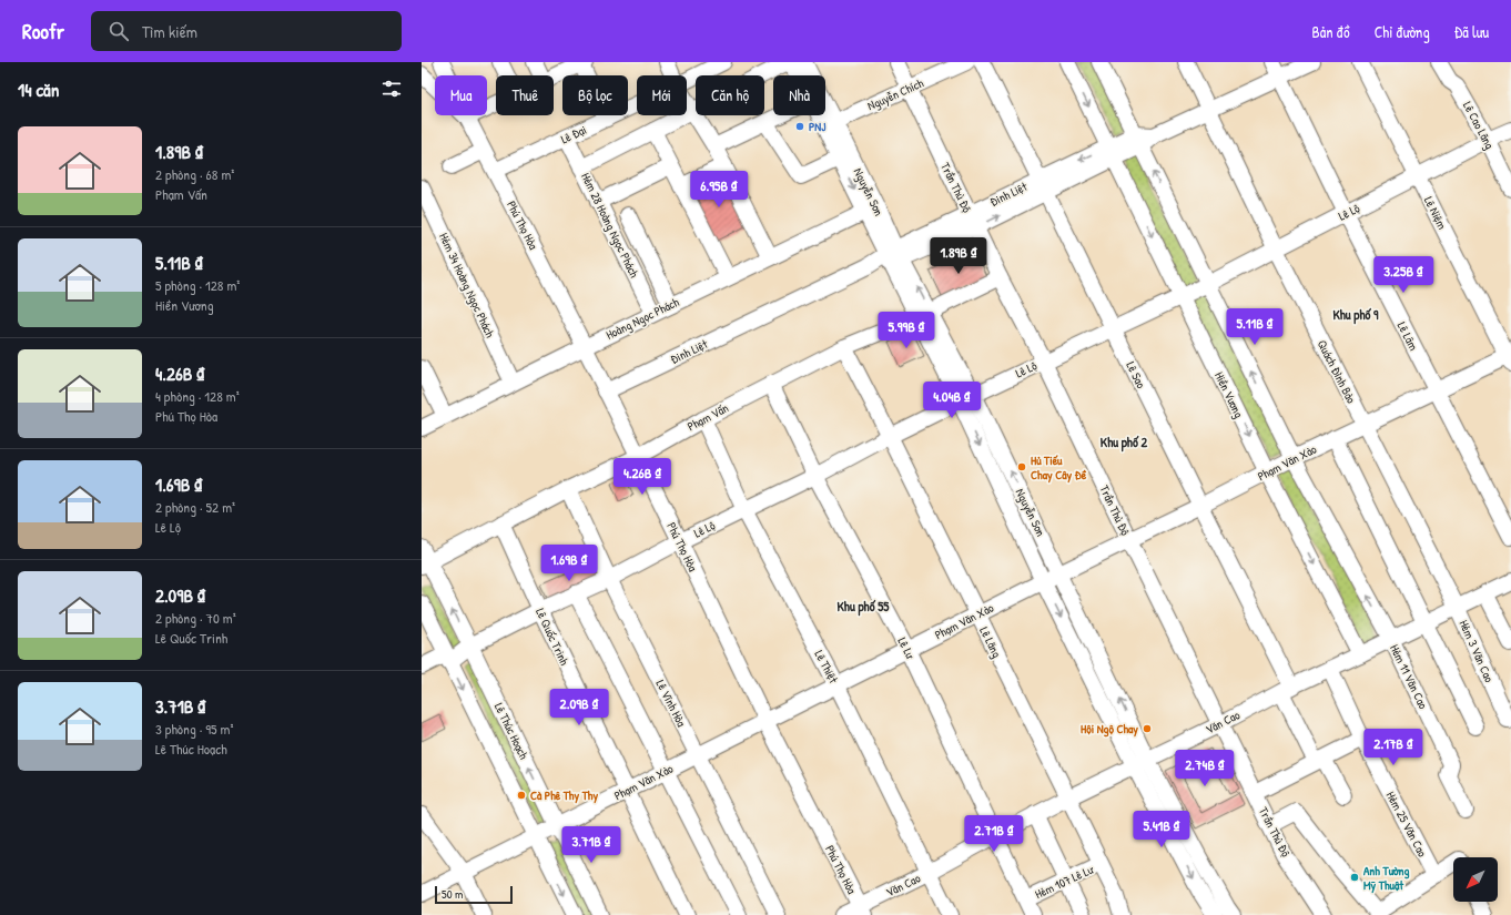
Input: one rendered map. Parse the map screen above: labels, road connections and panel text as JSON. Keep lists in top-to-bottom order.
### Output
{
  "streets": {
    "street": [
      "Nguyễn Chích",
      "Lê Cao Lãng",
      "Lê Đại",
      "Trần Thủ Độ",
      "Nguyễn Sơn",
      "Đinh Liệt",
      "Lê Lộ",
      "Lê Niệm",
      "Phú Thọ Hòa",
      "Hẻm 28 Hoàng Ngọc Phách",
      "Hẻm 34 Hoàng Ngọc Phách",
      "Hoàng Ngọc Phách",
      "Lê Lâm",
      "Quách Đình Bảo",
      "Lê Sao",
      "Hiền Vương",
      "Phạm Vấn",
      "Phạm Văn Xảo",
      "Lê Quốc Trinh",
      "Lê Lăng",
      "Lê Lư",
      "Hẻm 3 Văn Cao",
      "Lê Thiệt",
      "Hẻm 11 Văn Cao",
      "Lê Vĩnh Hòa",
      "Văn Cao",
      "Lê Thúc Hoạch",
      "Hẻm 25 Văn Cao",
      "Hẻm 107 Lê Lư"
    ]
  },
  "crossings": [
    ["Nguyễn Chích", "Trần Thủ Độ"],
    ["Nguyễn Chích", "Nguyễn Sơn"],
    ["Lê Cao Lãng", "Lê Lộ"],
    ["Lê Đại", "Phú Thọ Hòa"],
    ["Lê Đại", "Hẻm 28 Hoàng Ngọc Phách"],
    ["Trần Thủ Độ", "Đinh Liệt"],
    ["Trần Thủ Độ", "Lê Lộ"],
    ["Trần Thủ Độ", "Phạm Vấn"],
    ["Trần Thủ Độ", "Phạm Văn Xảo"],
    ["Trần Thủ Độ", "Văn Cao"],
    ["Nguyễn Sơn", "Đinh Liệt"],
    ["Nguyễn Sơn", "Lê Lộ"],
    ["Nguyễn Sơn", "Hoàng Ngọc Phách"],
    ["Nguyễn Sơn", "Phạm Vấn"],
    ["Nguyễn Sơn", "Phạm Văn Xảo"],
    ["Nguyễn Sơn", "Văn Cao"],
    ["Đinh Liệt", "Phú Thọ Hòa"],
    ["Đinh Liệt", "Lê Lâm"],
    ["Đinh Liệt", "Quách Đình Bảo"],
    ["Đinh Liệt", "Lê Sao"],
    ["Đinh Liệt", "Hiền Vương"],
    ["Lê Lộ", "Lê Niệm"],
    ["Lê Lộ", "Phú Thọ Hòa"],
    ["Lê Lộ", "Lê Lâm"],
    ["Lê Lộ", "Quách Đình Bảo"],
    ["Lê Lộ", "Lê Sao"],
    ["Lê Lộ", "Hiền Vương"],
    ["Lê Lộ", "Lê Quốc Trinh"],
    ["Lê Lộ", "Lê Lăng"],
    ["Lê Lộ", "Lê Lư"],
    ["Lê Lộ", "Lê Thiệt"],
    ["Lê Lộ", "Lê Vĩnh Hòa"],
    ["Lê Lộ", "Lê Thúc Hoạch"],
    ["Lê Niệm", "Phạm Văn Xảo"],
    ["Phú Thọ Hòa", "Hoàng Ngọc Phách"],
    ["Phú Thọ Hòa", "Phạm Vấn"],
    ["Phú Thọ Hòa", "Phạm Văn Xảo"],
    ["Phú Thọ Hòa", "Văn Cao"],
    ["Hẻm 28 Hoàng Ngọc Phách", "Hoàng Ngọc Phách"],
    ["Hẻm 34 Hoàng Ngọc Phách", "Hoàng Ngọc Phách"],
    ["Lê Lâm", "Phạm Văn Xảo"],
    ["Quách Đình Bảo", "Phạm Văn Xảo"],
    ["Quách Đình Bảo", "Hẻm 3 Văn Cao"],
    ["Quách Đình Bảo", "Văn Cao"],
    ["Lê Sao", "Phạm Văn Xảo"],
    ["Lê Sao", "Văn Cao"],
    ["Hiền Vương", "Phạm Văn Xảo"],
    ["Hiền Vương", "Văn Cao"],
    ["Phạm Vấn", "Lê Quốc Trinh"],
    ["Phạm Vấn", "Lê Lăng"],
    ["Phạm Vấn", "Lê Lư"],
    ["Phạm Vấn", "Lê Thiệt"],
    ["Phạm Vấn", "Lê Vĩnh Hòa"],
    ["Phạm Vấn", "Lê Thúc Hoạch"],
    ["Phạm Văn Xảo", "Lê Quốc Trinh"],
    ["Phạm Văn Xảo", "Lê Lăng"],
    ["Phạm Văn Xảo", "Lê Lư"],
    ["Phạm Văn Xảo", "Lê Thiệt"],
    ["Phạm Văn Xảo", "Lê Vĩnh Hòa"],
    ["Phạm Văn Xảo", "Lê Thúc Hoạch"],
    ["Lê Lăng", "Văn Cao"],
    ["Lê Lăng", "Hẻm 107 Lê Lư"],
    ["Lê Lư", "Văn Cao"],
    ["Lê Lư", "Hẻm 107 Lê Lư"],
    ["Hẻm 3 Văn Cao", "Văn Cao"],
    ["Lê Thiệt", "Văn Cao"],
    ["Hẻm 11 Văn Cao", "Văn Cao"],
    ["Văn Cao", "Hẻm 25 Văn Cao"]
  ],
  "districts": ["Khu phố 9", "Khu phố 2", "Khu phố 55"],
  "places": [
    "PNJ",
    "Hủ Tiếu Chay Cây Đề",
    "Hội Ngộ Chay",
    "Cà Phê Thy Thy",
    "Anh Tường Mỹ Thuật"
  ],
  "scale_bar": "50 m",
  "north": "bottom left",
  "page": {
    "header": "Roofr",
    "search": "Tìm kiếm",
    "nav": ["Bản đồ", "Chỉ đường", "Đã lưu"],
    "heading": "14 căn",
    "chip": [
      "Mua",
      "Thuê",
      "Bộ lọc",
      "Mới",
      "Căn hộ",
      "Nhà"
    ],
    "list": [
      {
        "name": "1.89B ₫",
        "note": "2 phòng · 68 m² · Phạm Vấn"
      },
      {
        "name": "5.11B ₫",
        "note": "5 phòng · 128 m² · Hiền Vương"
      },
      {
        "name": "4.26B ₫",
        "note": "4 phòng · 128 m² · Phú Thọ Hòa"
      },
      {
        "name": "1.69B ₫",
        "note": "2 phòng · 52 m² · Lê Lộ"
      },
      {
        "name": "2.09B ₫",
        "note": "2 phòng · 70 m² · Lê Quốc Trinh"
      },
      {
        "name": "3.71B ₫",
        "note": "3 phòng · 95 m² · Lê Thúc Hoạch"
      }
    ],
    "price": [
      "6.95B ₫",
      "1.89B ₫",
      "3.25B ₫",
      "5.11B ₫",
      "5.99B ₫",
      "4.04B ₫",
      "4.26B ₫",
      "1.69B ₫",
      "2.09B ₫",
      "2.17B ₫",
      "2.74B ₫",
      "5.41B ₫",
      "2.71B ₫",
      "3.71B ₫"
    ],
    "scale": "50 m"
  }
}
